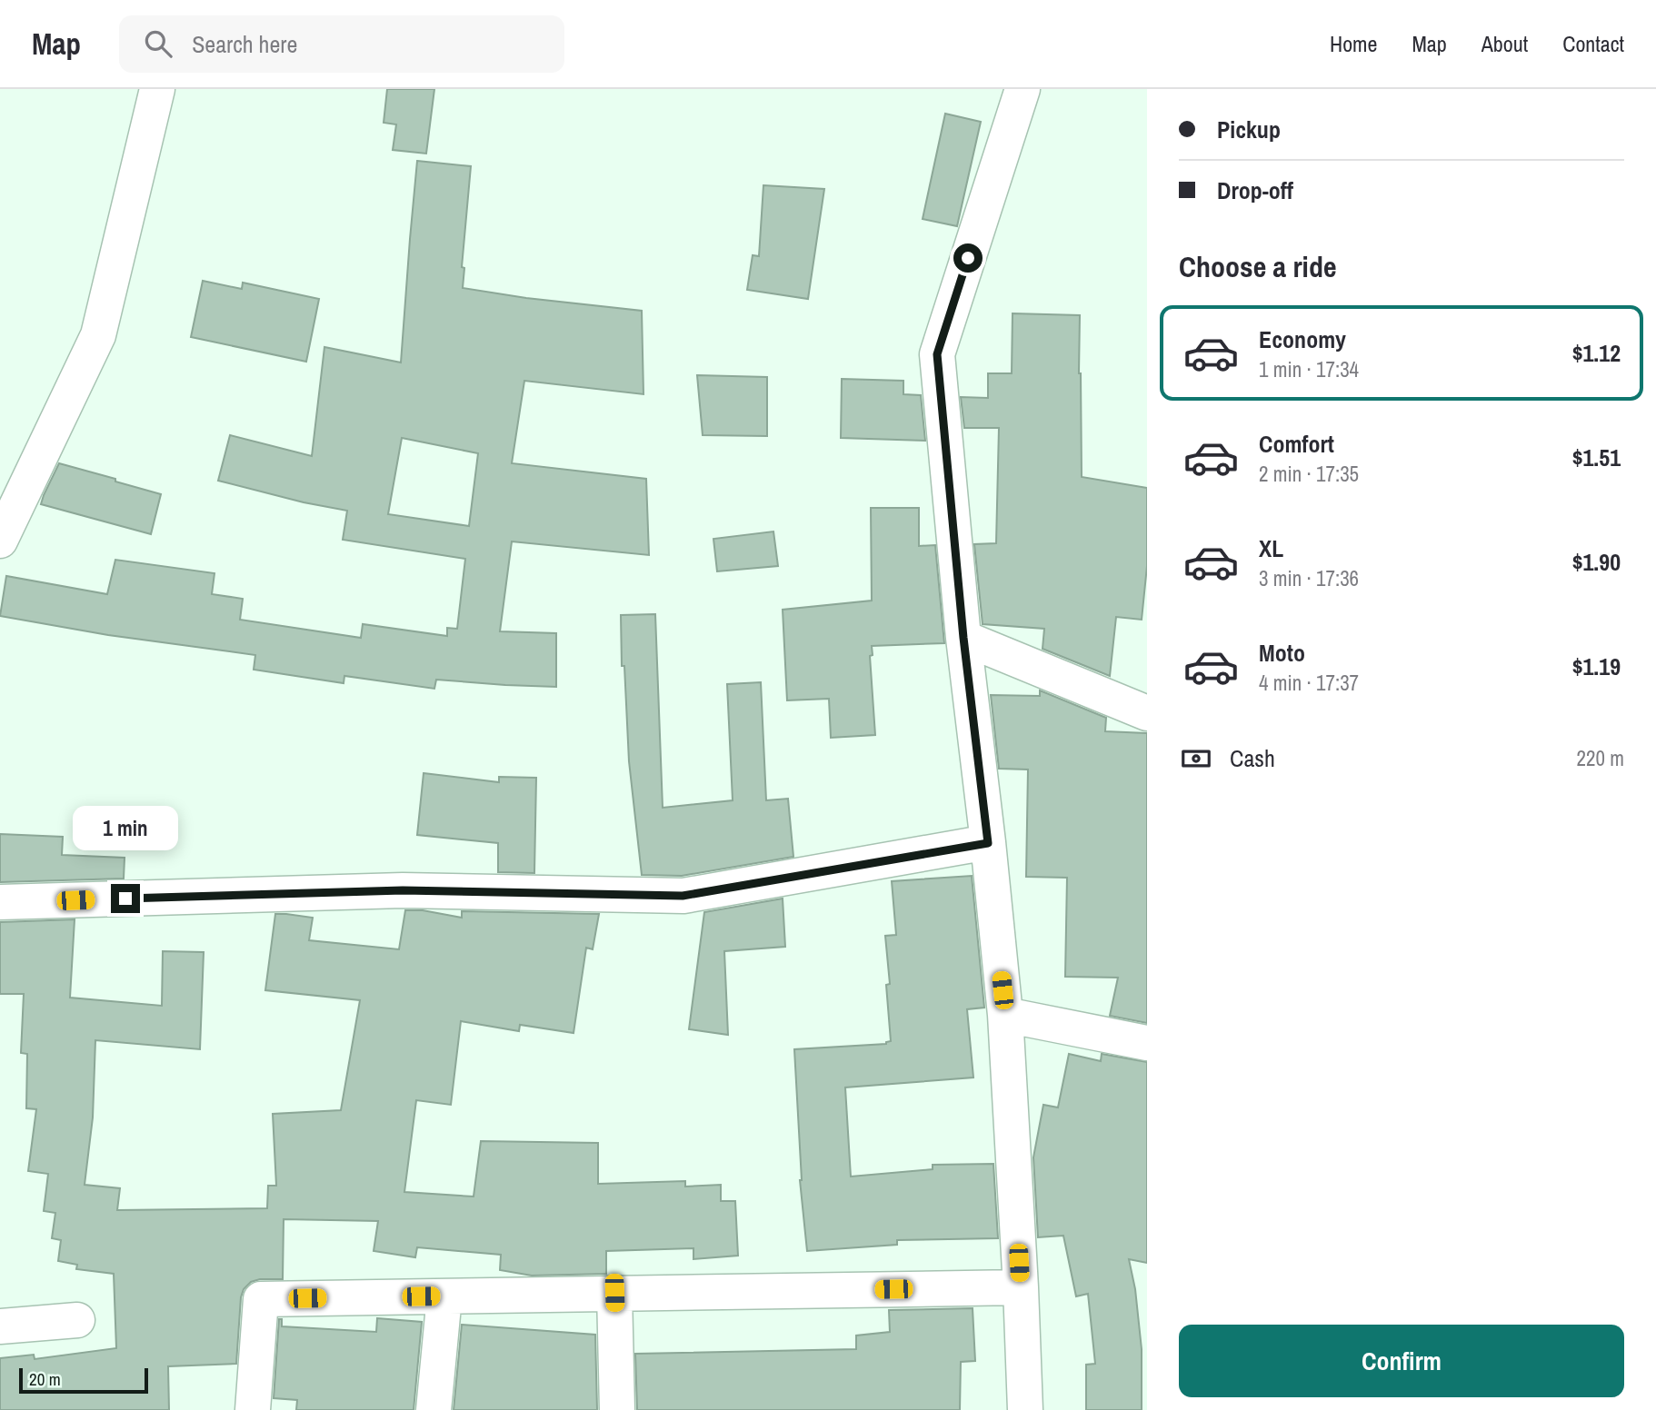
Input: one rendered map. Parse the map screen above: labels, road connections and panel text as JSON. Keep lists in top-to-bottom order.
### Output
{
  "scale_bar": "20 m",
  "page": {
    "header": "Map",
    "search": "Search here",
    "nav": [
      "Home",
      "Map",
      "About",
      "Contact"
    ],
    "banner": ["Pickup", "Drop-off"],
    "heading": "Choose a ride",
    "list": [
      {
        "name": "Economy",
        "note": "1 min · 17:34",
        "value": "$1.12"
      },
      {
        "name": "Comfort",
        "note": "2 min · 17:35",
        "value": "$1.51"
      },
      {
        "name": "XL",
        "note": "3 min · 17:36",
        "value": "$1.90"
      },
      {
        "name": "Moto",
        "note": "4 min · 17:37",
        "value": "$1.19"
      }
    ],
    "pay": ["Cash", "220 m"],
    "bubble": "1 min",
    "buttons": "Confirm",
    "scale": "20 m"
  }
}
